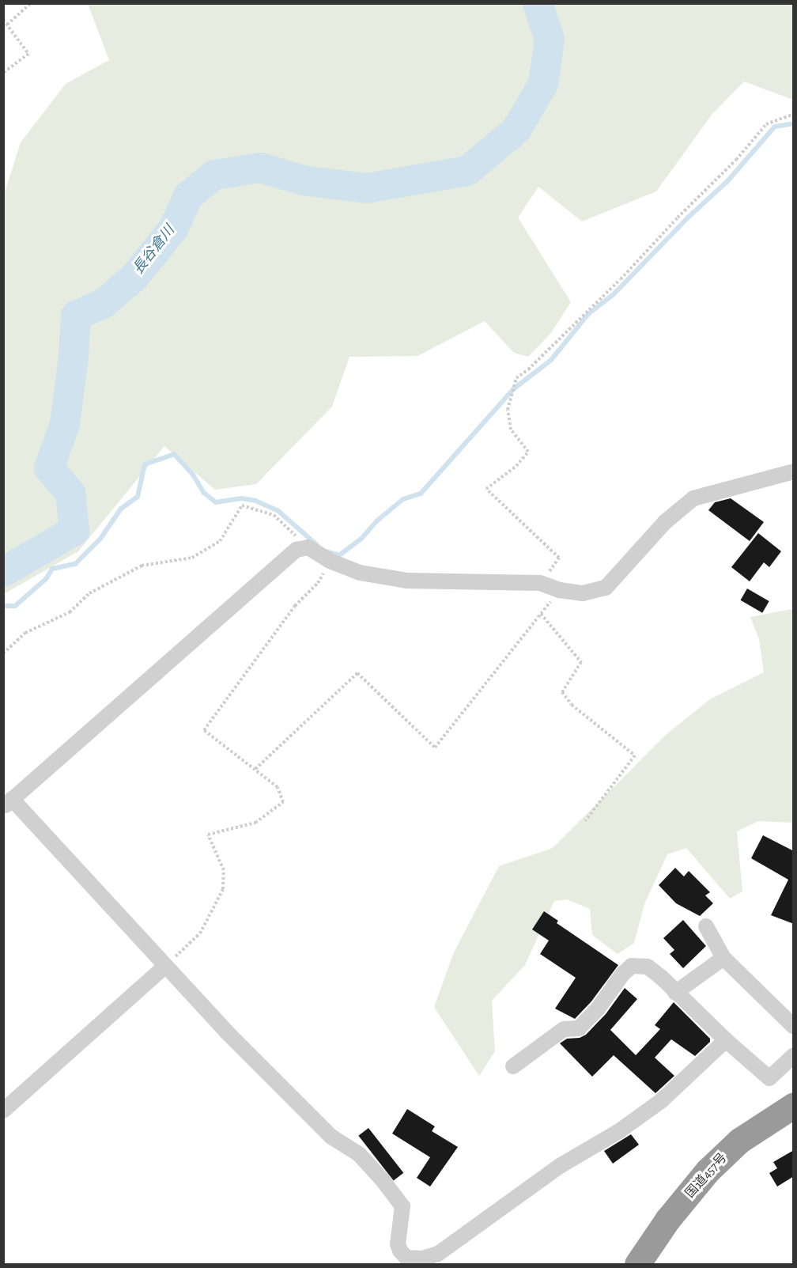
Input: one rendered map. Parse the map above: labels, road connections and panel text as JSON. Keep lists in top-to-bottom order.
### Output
{
  "streets": {
    "highway": ["国道457号"]
  },
  "water": ["長谷倉川"]
}
